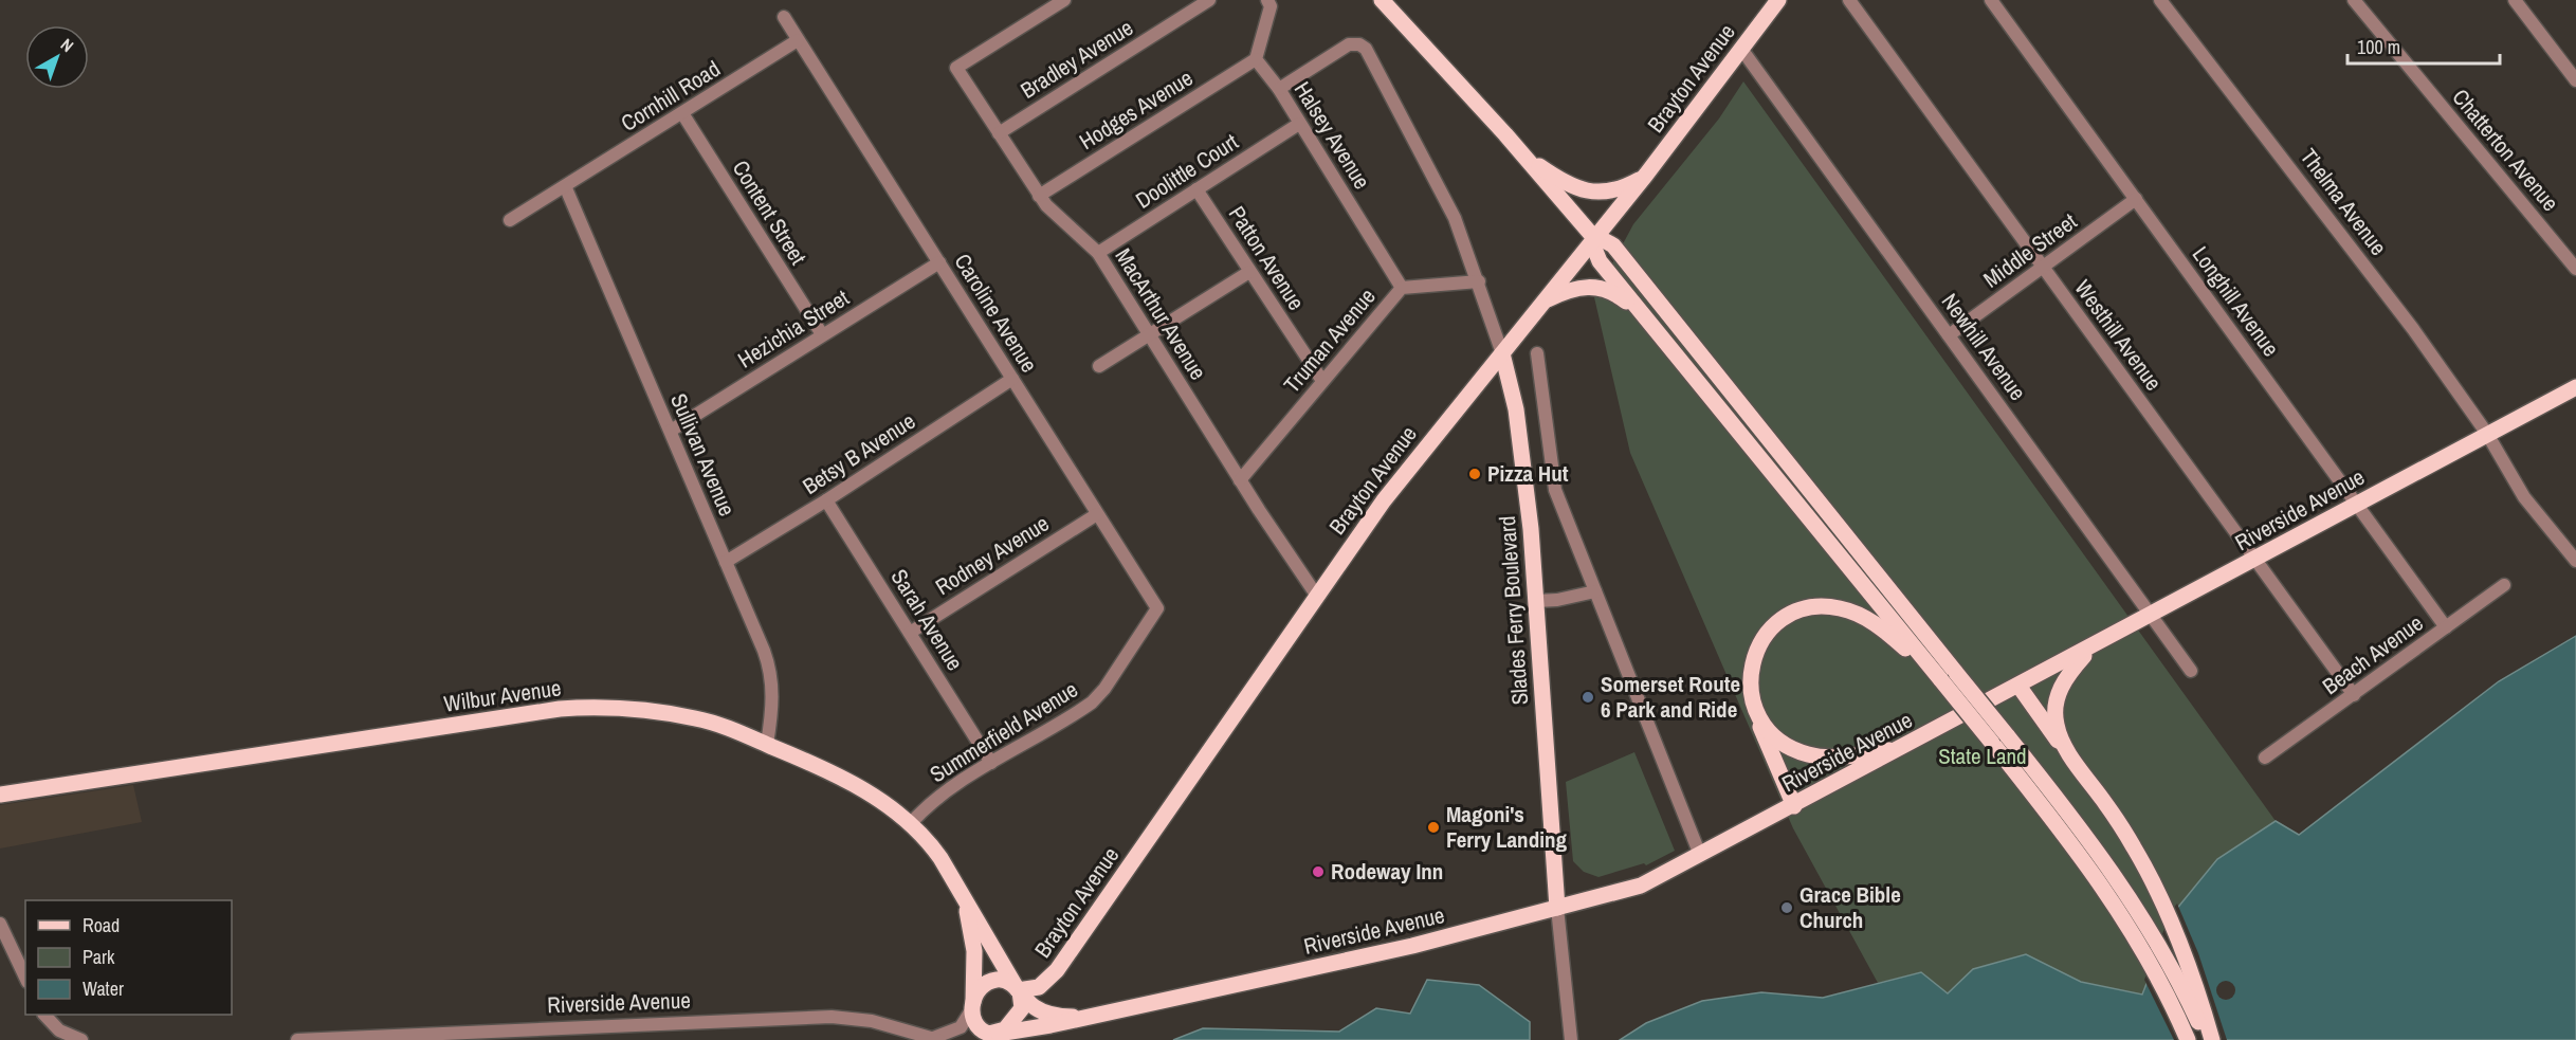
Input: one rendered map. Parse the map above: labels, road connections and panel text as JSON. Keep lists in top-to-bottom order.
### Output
{
  "streets": {
    "main road": [
      "Brayton Avenue",
      "Riverside Avenue",
      "Slades Ferry Boulevard",
      "Wilbur Avenue"
    ],
    "street": [
      "Bradley Avenue",
      "Cornhill Road",
      "Hodges Avenue",
      "Halsey Avenue",
      "Chatterton Avenue",
      "Doolittle Court",
      "Thelma Avenue",
      "Content Street",
      "Middle Street",
      "Patton Avenue",
      "Longhill Avenue",
      "Caroline Avenue",
      "MacArthur Avenue",
      "Hezichia Street",
      "Westhill Avenue",
      "Truman Avenue",
      "Newhill Avenue",
      "Betsy B Avenue",
      "Sullivan Avenue",
      "Rodney Avenue",
      "Sarah Avenue",
      "Beach Avenue",
      "Summerfield Avenue"
    ]
  },
  "crossings": [
    ["Bradley Avenue", "MacArthur Avenue"],
    ["Brayton Avenue", "MacArthur Avenue"],
    ["Brayton Avenue", "Newhill Avenue"],
    ["Brayton Avenue", "Riverside Avenue"],
    ["Brayton Avenue", "Slades Ferry Boulevard"],
    ["Brayton Avenue", "Wilbur Avenue"],
    ["Cornhill Road", "Content Street"],
    ["Cornhill Road", "Caroline Avenue"],
    ["Cornhill Road", "Sullivan Avenue"],
    ["Hodges Avenue", "Halsey Avenue"],
    ["Hodges Avenue", "MacArthur Avenue"],
    ["Halsey Avenue", "Doolittle Court"],
    ["Halsey Avenue", "Truman Avenue"],
    ["Halsey Avenue", "Slades Ferry Boulevard"],
    ["Doolittle Court", "Patton Avenue"],
    ["Doolittle Court", "MacArthur Avenue"],
    ["Thelma Avenue", "Riverside Avenue"],
    ["Content Street", "Hezichia Street"],
    ["Middle Street", "Longhill Avenue"],
    ["Middle Street", "Westhill Avenue"],
    ["Middle Street", "Newhill Avenue"],
    ["Patton Avenue", "Truman Avenue"],
    ["Longhill Avenue", "Riverside Avenue"],
    ["Longhill Avenue", "Beach Avenue"],
    ["Caroline Avenue", "Hezichia Street"],
    ["Caroline Avenue", "Betsy B Avenue"],
    ["Caroline Avenue", "Rodney Avenue"],
    ["Caroline Avenue", "Summerfield Avenue"],
    ["MacArthur Avenue", "Truman Avenue"],
    ["Hezichia Street", "Sullivan Avenue"],
    ["Westhill Avenue", "Riverside Avenue"],
    ["Westhill Avenue", "Beach Avenue"],
    ["Truman Avenue", "Slades Ferry Boulevard"],
    ["Newhill Avenue", "Riverside Avenue"],
    ["Betsy B Avenue", "Sullivan Avenue"],
    ["Betsy B Avenue", "Sarah Avenue"],
    ["Sullivan Avenue", "Wilbur Avenue"],
    ["Riverside Avenue", "Slades Ferry Boulevard"],
    ["Riverside Avenue", "Wilbur Avenue"],
    ["Rodney Avenue", "Sarah Avenue"],
    ["Sarah Avenue", "Summerfield Avenue"],
    ["Wilbur Avenue", "Summerfield Avenue"]
  ],
  "parks": ["State Land"],
  "places": [
    "Pizza Hut",
    "Somerset Route 6 Park and Ride",
    "Magoni's Ferry Landing",
    "Rodeway Inn",
    "Grace Bible Church"
  ],
  "legend": ["Road", "Park", "Water"],
  "scale_bar": "100 m",
  "north": "top right"
}
